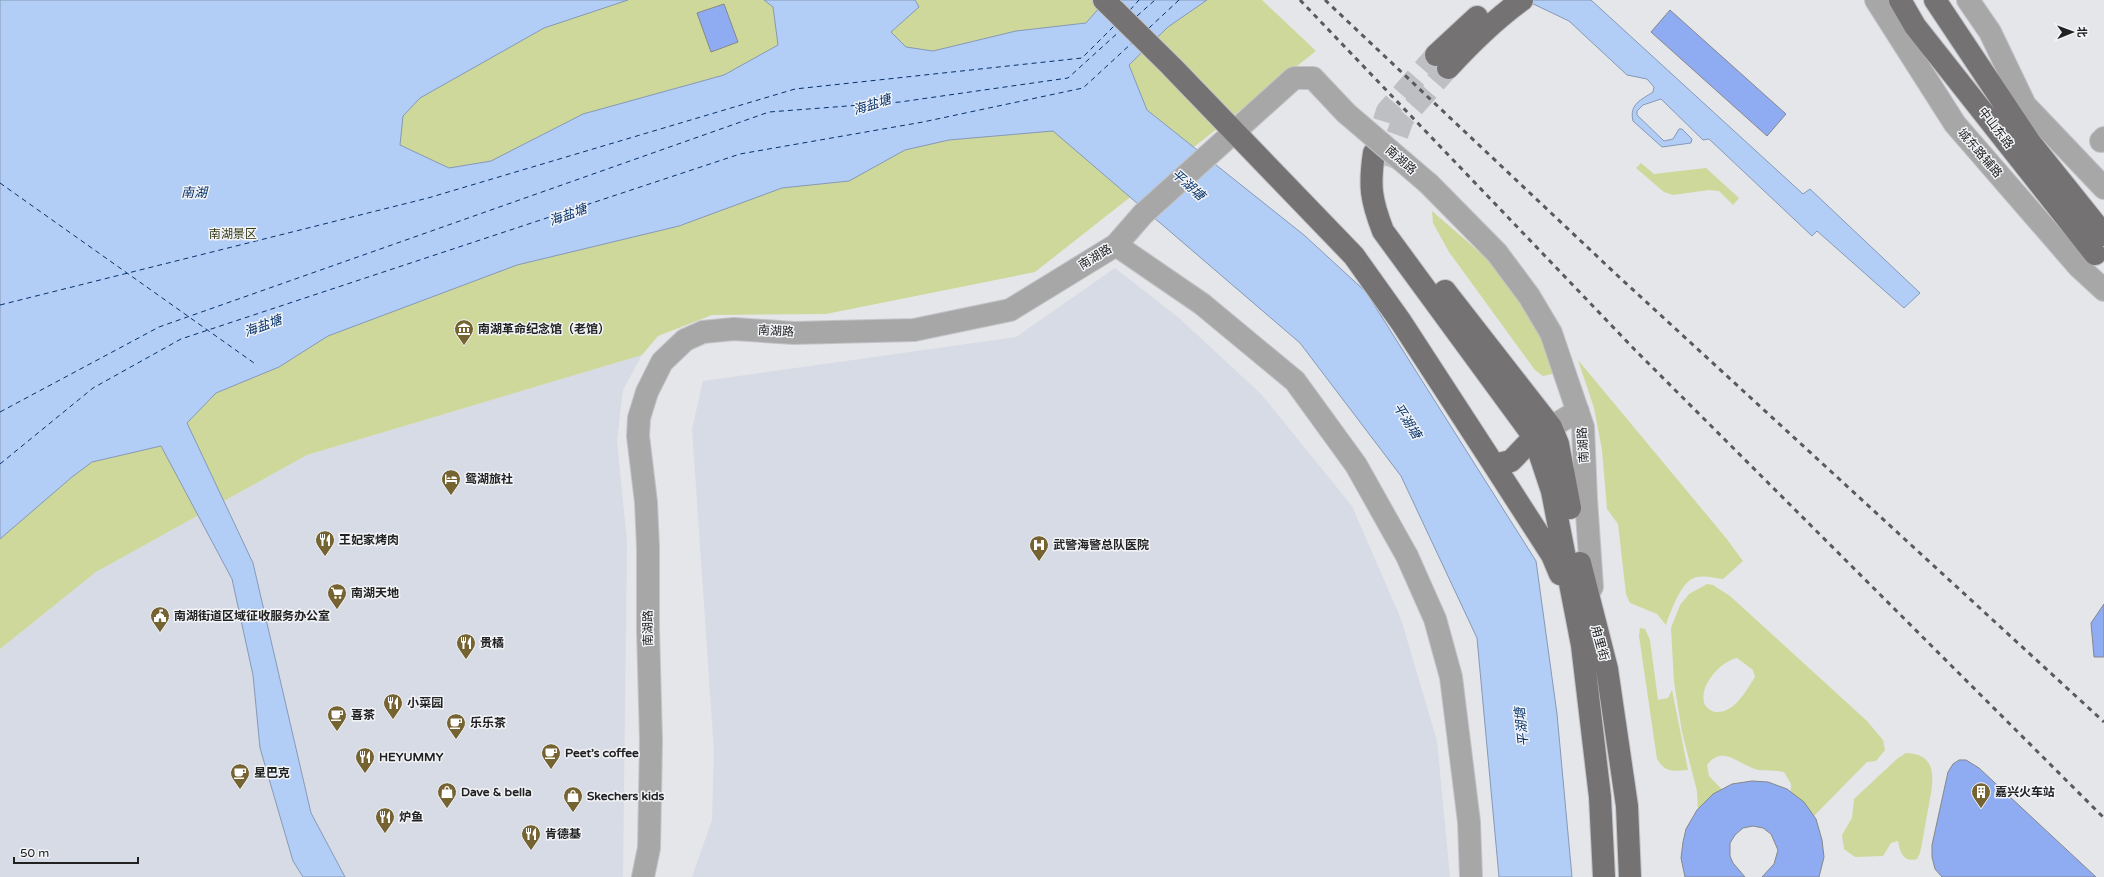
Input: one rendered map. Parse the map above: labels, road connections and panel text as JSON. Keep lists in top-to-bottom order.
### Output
{
  "streets": {
    "main road": ["中山东路", "甪里街"],
    "street": ["城东路辅路", "南湖路"]
  },
  "crossings": [
    ["南湖路", "甪里街"]
  ],
  "water": ["海盐塘", "平湖塘", "南湖"],
  "parks": ["南湖景区"],
  "places": {
    "museum": ["南湖革命纪念馆（老馆）"],
    "hotel": ["鸳湖旅社"],
    "restaurant": [
      "王妃家烤肉",
      "贵橘",
      "小菜园",
      "HEYUMMY",
      "炉鱼",
      "肯德基"
    ],
    "hospital": ["武警海警总队医院"],
    "supermarket": ["南湖天地"],
    "public building": ["南湖街道区域征收服务办公室"],
    "cafe": [
      "喜茶",
      "乐乐茶",
      "Peet’s coffee",
      "星巴克"
    ],
    "shop": ["Dave & bella", "Skechers kids"],
    "building": ["嘉兴火车站"]
  },
  "scale_bar": "50 m",
  "north": "right"
}
